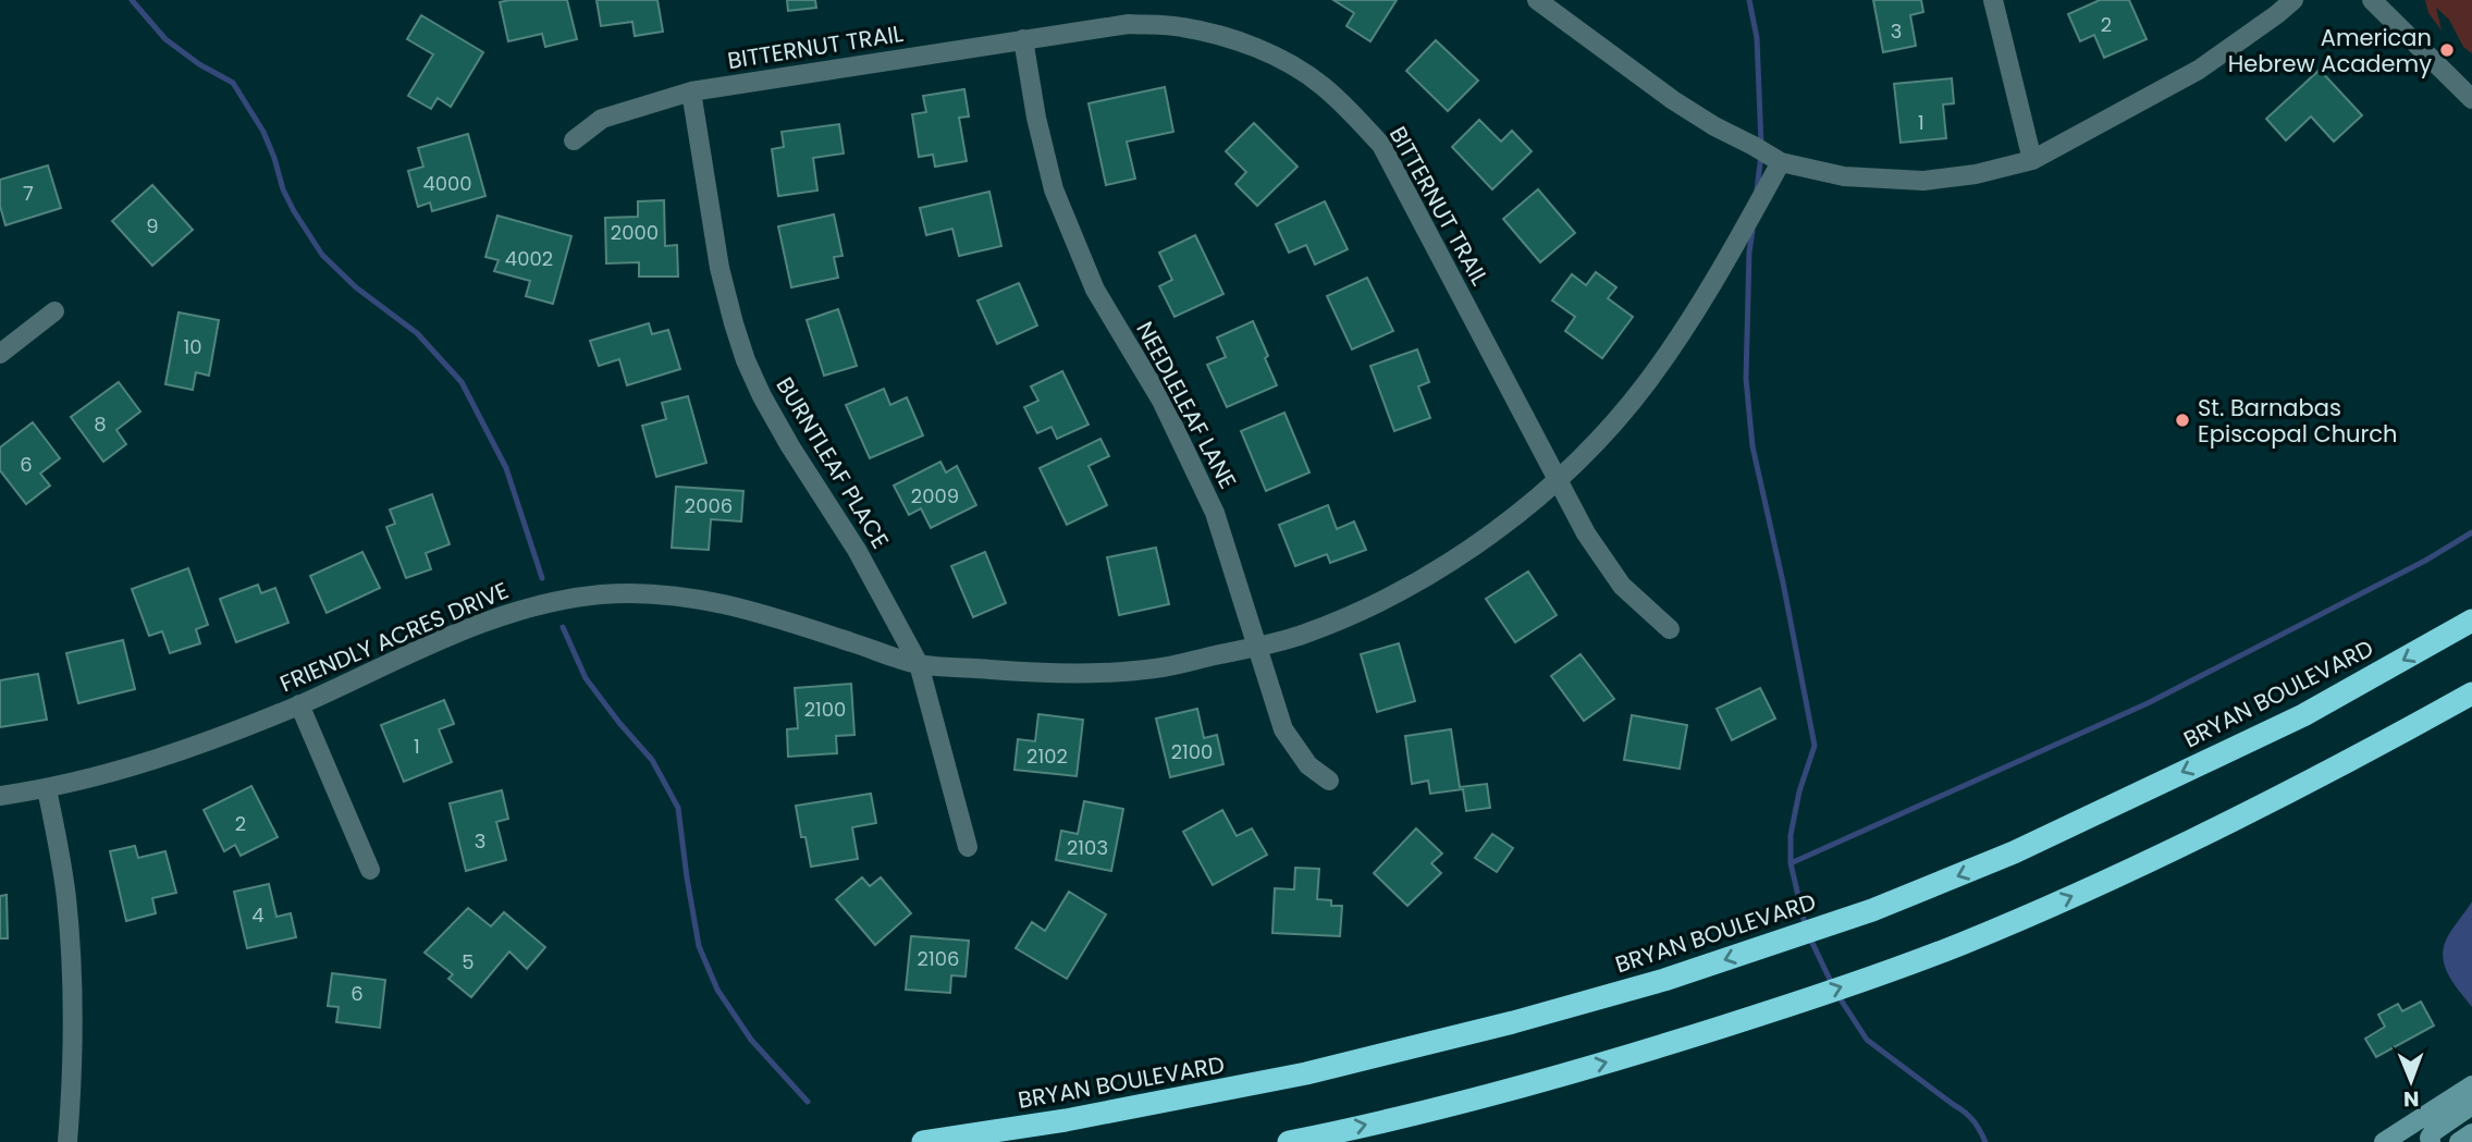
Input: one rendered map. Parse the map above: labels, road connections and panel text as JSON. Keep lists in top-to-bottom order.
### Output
{
  "streets": {
    "highway": ["BRYAN BOULEVARD"],
    "street": [
      "BITTERNUT TRAIL",
      "NEEDLELEAF LANE",
      "BURNTLEAF PLACE",
      "FRIENDLY ACRES DRIVE"
    ]
  },
  "crossings": [
    ["BITTERNUT TRAIL", "NEEDLELEAF LANE"],
    ["BITTERNUT TRAIL", "BURNTLEAF PLACE"],
    ["BITTERNUT TRAIL", "FRIENDLY ACRES DRIVE"],
    ["NEEDLELEAF LANE", "FRIENDLY ACRES DRIVE"],
    ["BURNTLEAF PLACE", "FRIENDLY ACRES DRIVE"]
  ],
  "places": ["American Hebrew Academy", "St. Barnabas Episcopal Church"],
  "house_numbers": [
    "2",
    "3",
    "1",
    "4000",
    "7",
    "9",
    "2000",
    "4002",
    "10",
    "8",
    "6",
    "2009",
    "2006",
    "2100",
    "1",
    "2100",
    "2102",
    "2",
    "3",
    "2103",
    "4",
    "2106",
    "5",
    "6"
  ],
  "north": "bottom"
}
